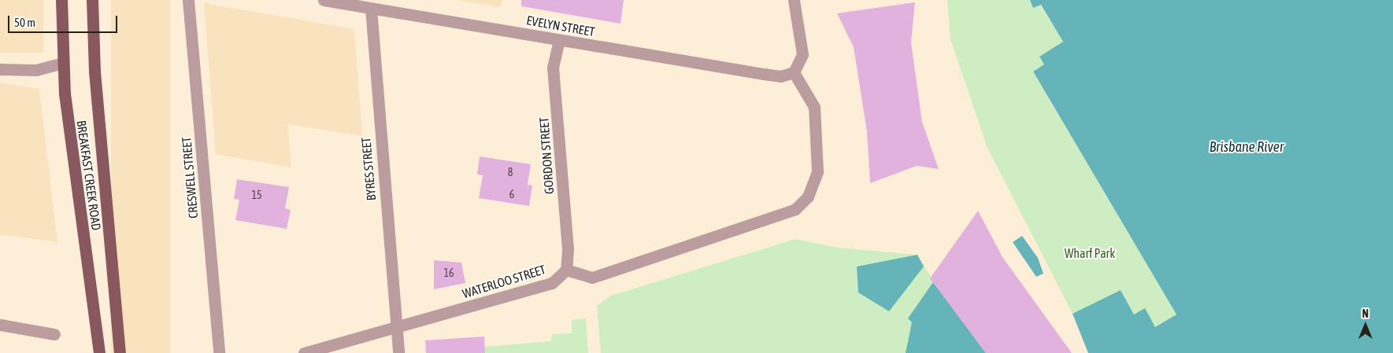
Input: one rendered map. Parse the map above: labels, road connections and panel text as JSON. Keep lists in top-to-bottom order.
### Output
{
  "streets": {
    "main road": ["BREAKFAST CREEK ROAD"],
    "street": [
      "EVELYN STREET",
      "GORDON STREET",
      "BYRES STREET",
      "CRESWELL STREET",
      "WATERLOO STREET"
    ]
  },
  "crossings": [
    ["EVELYN STREET", "GORDON STREET"],
    ["EVELYN STREET", "BYRES STREET"],
    ["GORDON STREET", "WATERLOO STREET"],
    ["BYRES STREET", "WATERLOO STREET"]
  ],
  "water": ["Brisbane River"],
  "parks": ["Wharf Park"],
  "house_numbers": [
    "8",
    "6",
    "15",
    "16"
  ],
  "scale_bar": "50 m",
  "north": "top"
}
